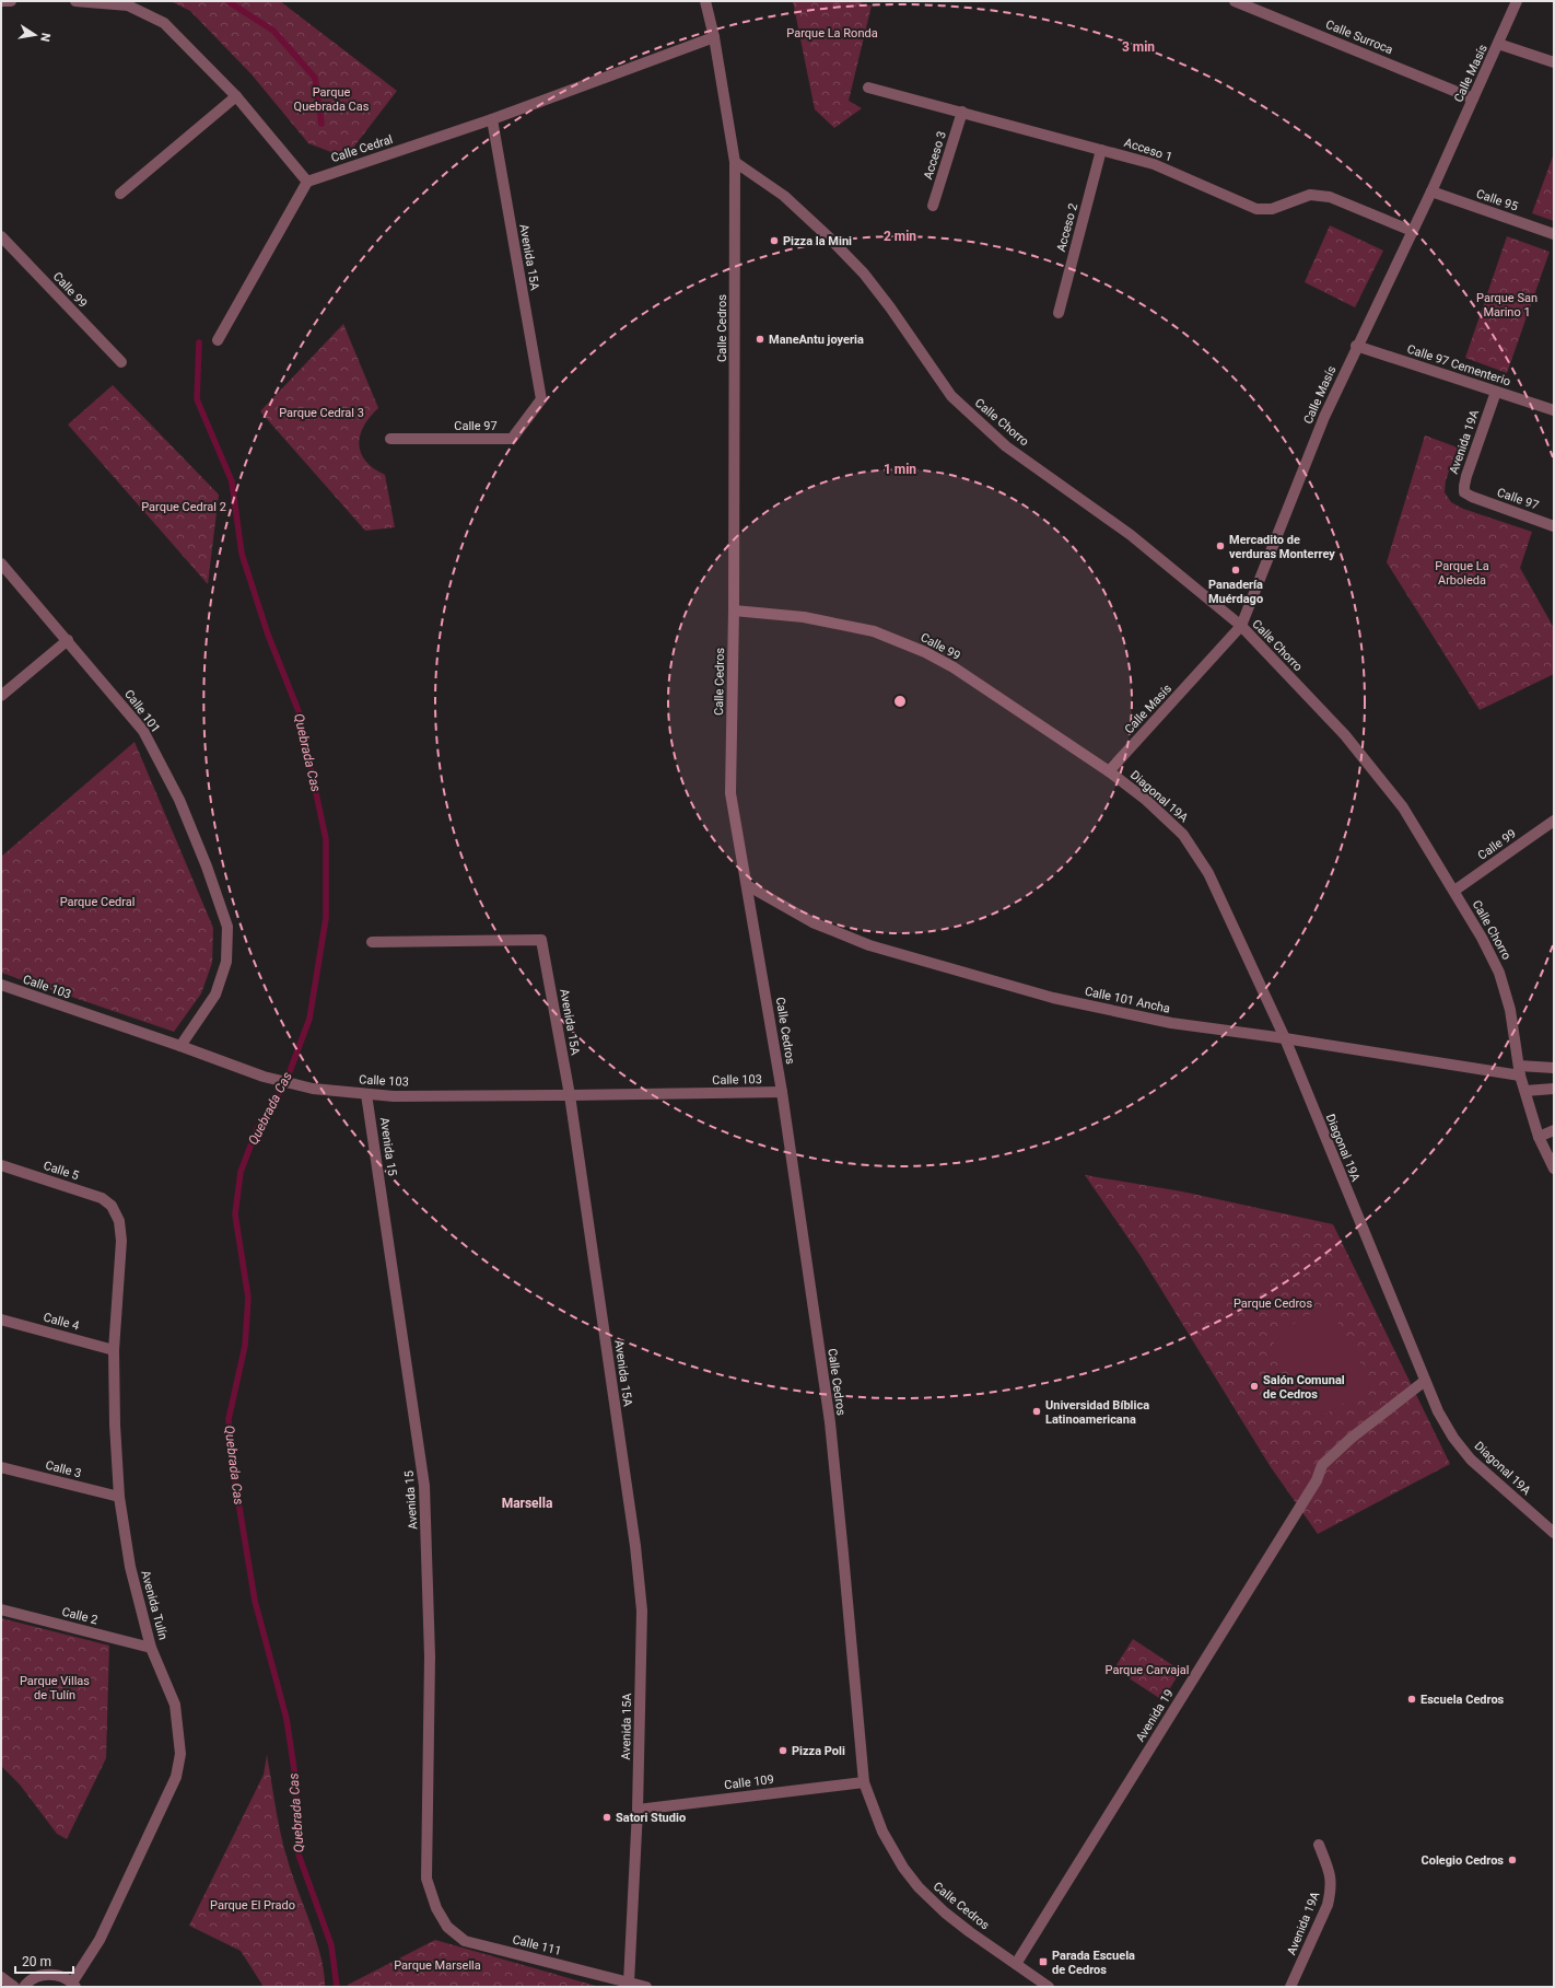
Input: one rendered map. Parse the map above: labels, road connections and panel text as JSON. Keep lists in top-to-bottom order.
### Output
{
  "streets": {
    "street": [
      "Calle Surroca",
      "Calle Masís",
      "Calle Cedral",
      "Acceso 1",
      "Acceso 3",
      "Calle 95",
      "Acceso 2",
      "Avenida 15A",
      "Calle 99",
      "Calle Cedros",
      "Calle 97 Cementerio",
      "Calle Chorro",
      "Calle 97",
      "Avenida 19A",
      "Calle 101",
      "Diagonal 19A",
      "Calle 103",
      "Calle 101 Ancha",
      "Avenida 15",
      "Calle 5",
      "Calle 4",
      "Calle 3",
      "Avenida Tulín",
      "Calle 2",
      "Avenida 19",
      "Calle 109",
      "Calle 111"
    ]
  },
  "crossings": [
    ["Calle Surroca", "Calle Masís"],
    ["Calle Masís", "Acceso 1"],
    ["Calle Masís", "Calle 95"],
    ["Calle Masís", "Calle 99"],
    ["Calle Masís", "Calle 97 Cementerio"],
    ["Calle Masís", "Calle Chorro"],
    ["Calle Masís", "Diagonal 19A"],
    ["Calle Cedral", "Avenida 15A"],
    ["Calle Cedral", "Calle Cedros"],
    ["Acceso 1", "Acceso 3"],
    ["Acceso 1", "Acceso 2"],
    ["Avenida 15A", "Calle 97"],
    ["Avenida 15A", "Calle 103"],
    ["Avenida 15A", "Calle 109"],
    ["Avenida 15A", "Calle 111"],
    ["Calle 99", "Calle Cedros"],
    ["Calle 99", "Calle Chorro"],
    ["Calle 99", "Diagonal 19A"],
    ["Calle Cedros", "Calle Chorro"],
    ["Calle Cedros", "Calle 103"],
    ["Calle Cedros", "Calle 101 Ancha"],
    ["Calle Cedros", "Avenida 19"],
    ["Calle Cedros", "Calle 109"],
    ["Calle 97 Cementerio", "Avenida 19A"],
    ["Calle Chorro", "Calle 101 Ancha"],
    ["Calle 97", "Avenida 19A"],
    ["Calle 101", "Calle 103"],
    ["Diagonal 19A", "Calle 101 Ancha"],
    ["Diagonal 19A", "Avenida 19"],
    ["Calle 103", "Avenida 15"],
    ["Avenida 15", "Calle 111"],
    ["Calle 5", "Avenida Tulín"],
    ["Calle 4", "Avenida Tulín"],
    ["Calle 3", "Avenida Tulín"],
    ["Avenida Tulín", "Calle 2"]
  ],
  "districts": ["Marsella"],
  "water": ["Quebrada Cas"],
  "parks": [
    "Parque La Ronda",
    "Parque Quebrada Cas",
    "Parque San Marino 1",
    "Parque Cedral 3",
    "Parque Cedral 2",
    "Parque La Arboleda",
    "Parque Cedral",
    "Parque Cedros",
    "Parque Carvajal",
    "Parque Villas de Tulín",
    "Parque El Prado",
    "Parque Marsella"
  ],
  "places": {
    "other": [
      "Pizza la Mini",
      "ManeAntu joyeria",
      "Mercadito de verduras Monterrey",
      "Panadería Muérdago",
      "Salón Comunal de Cedros",
      "Universidad Bíblica Latinoamericana",
      "Escuela Cedros",
      "Pizza Poli",
      "Satori Studio",
      "Colegio Cedros"
    ],
    "transit": ["Parada Escuela de Cedros"]
  },
  "scale_bar": "20 m",
  "north": "right",
  "rings": ["3 min", "2 min", "1 min"]
}
